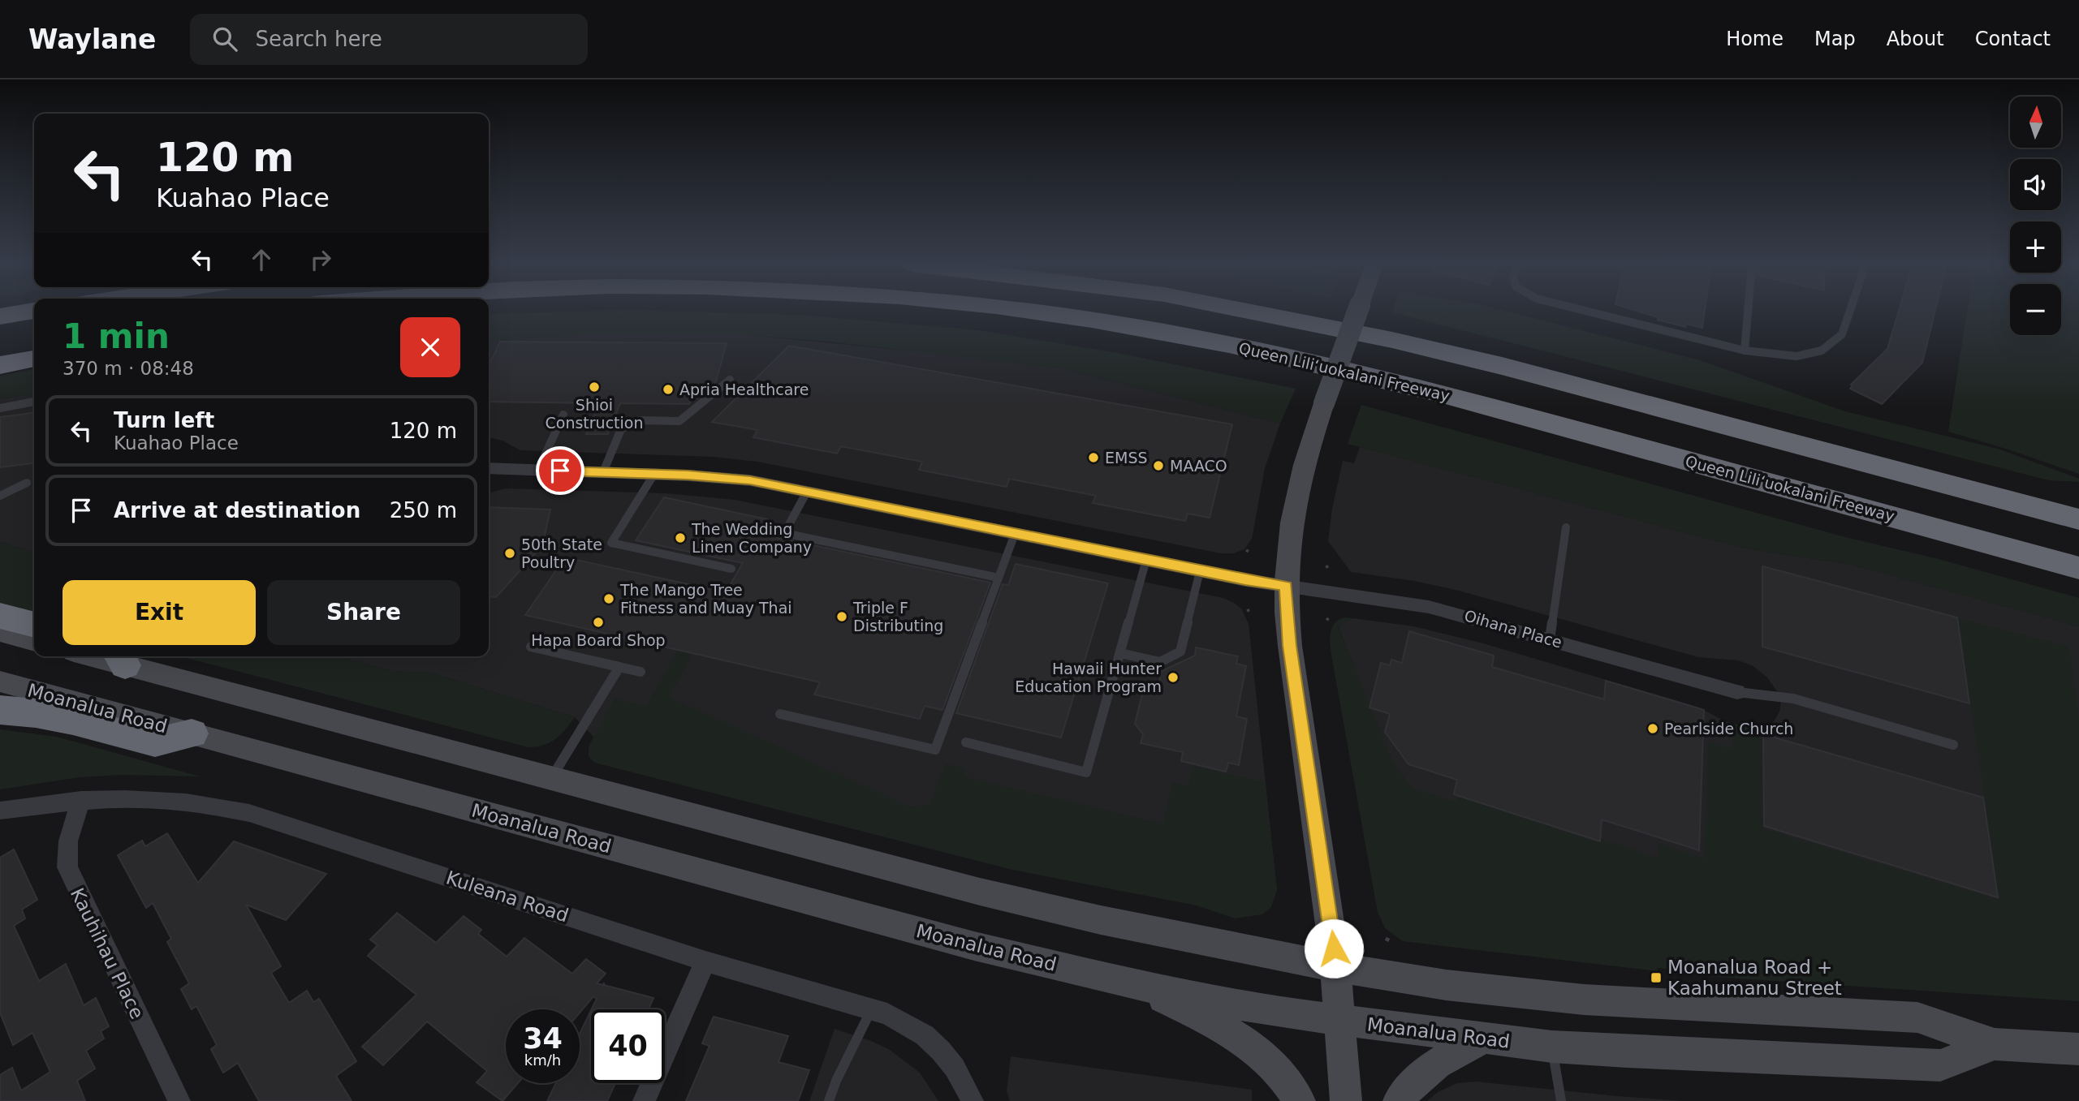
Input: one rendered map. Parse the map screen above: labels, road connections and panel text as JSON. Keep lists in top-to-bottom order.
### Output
{
  "streets": {
    "highway": ["Queen Liliʻuokalani Freeway"],
    "main road": ["Moanalua Road"],
    "street": ["Oihana Place", "Kuleana Road", "Kauhihau Place"]
  },
  "crossings": [
    ["Kuleana Road", "Kauhihau Place"]
  ],
  "places": {
    "other": [
      "Shioi Construction",
      "Apria Healthcare",
      "EMSS",
      "MAACO",
      "The Wedding Linen Company",
      "50th State Poultry",
      "The Mango Tree Fitness and Muay Thai",
      "Triple F Distributing",
      "Hapa Board Shop",
      "Hawaii Hunter Education Program",
      "Pearlside Church"
    ],
    "transit": ["Moanalua Road + Kaahumanu Street"]
  },
  "north": "top",
  "page": {
    "header": "Waylane",
    "search": "Search here",
    "nav": [
      "Home",
      "Map",
      "About",
      "Contact"
    ],
    "map_buttons": ["+", "−"],
    "turn": ["120 m", "Kuahao Place"],
    "heading": ["1 min", "370 m · 08:48"],
    "list": [
      {
        "name": "Turn left",
        "note": "Kuahao Place",
        "value": "120 m"
      },
      {
        "name": "Arrive at destination",
        "value": "250 m"
      }
    ],
    "buttons": ["Exit", "Share"],
    "speed": "34 km/h",
    "limit": "40"
  }
}
